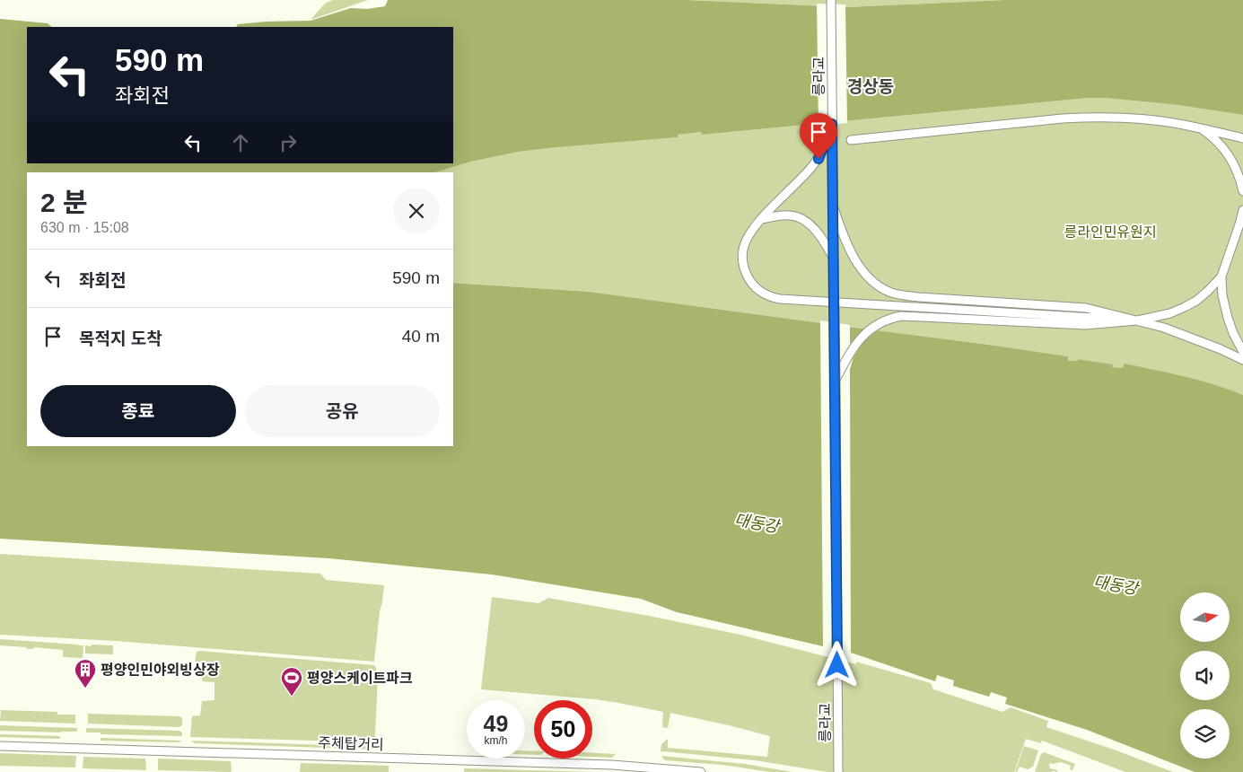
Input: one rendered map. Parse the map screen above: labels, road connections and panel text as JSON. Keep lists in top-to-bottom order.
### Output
{
  "streets": {
    "main road": ["릉라교", "주체탑거리"]
  },
  "districts": ["경상동"],
  "water": ["대동강"],
  "parks": ["릉라인민유원지"],
  "places": {
    "building": ["평양인민야외빙상장"],
    "sports": ["평양스케이트파크"]
  },
  "north": "right",
  "page": {
    "turn": ["590 m", "좌회전"],
    "heading": ["2 분", "630 m · 15:08"],
    "list": [
      {
        "name": "좌회전",
        "value": "590 m"
      },
      {
        "name": "목적지 도착",
        "value": "40 m"
      }
    ],
    "buttons": ["종료", "공유"],
    "speed": "49 km/h",
    "limit": "50"
  }
}
